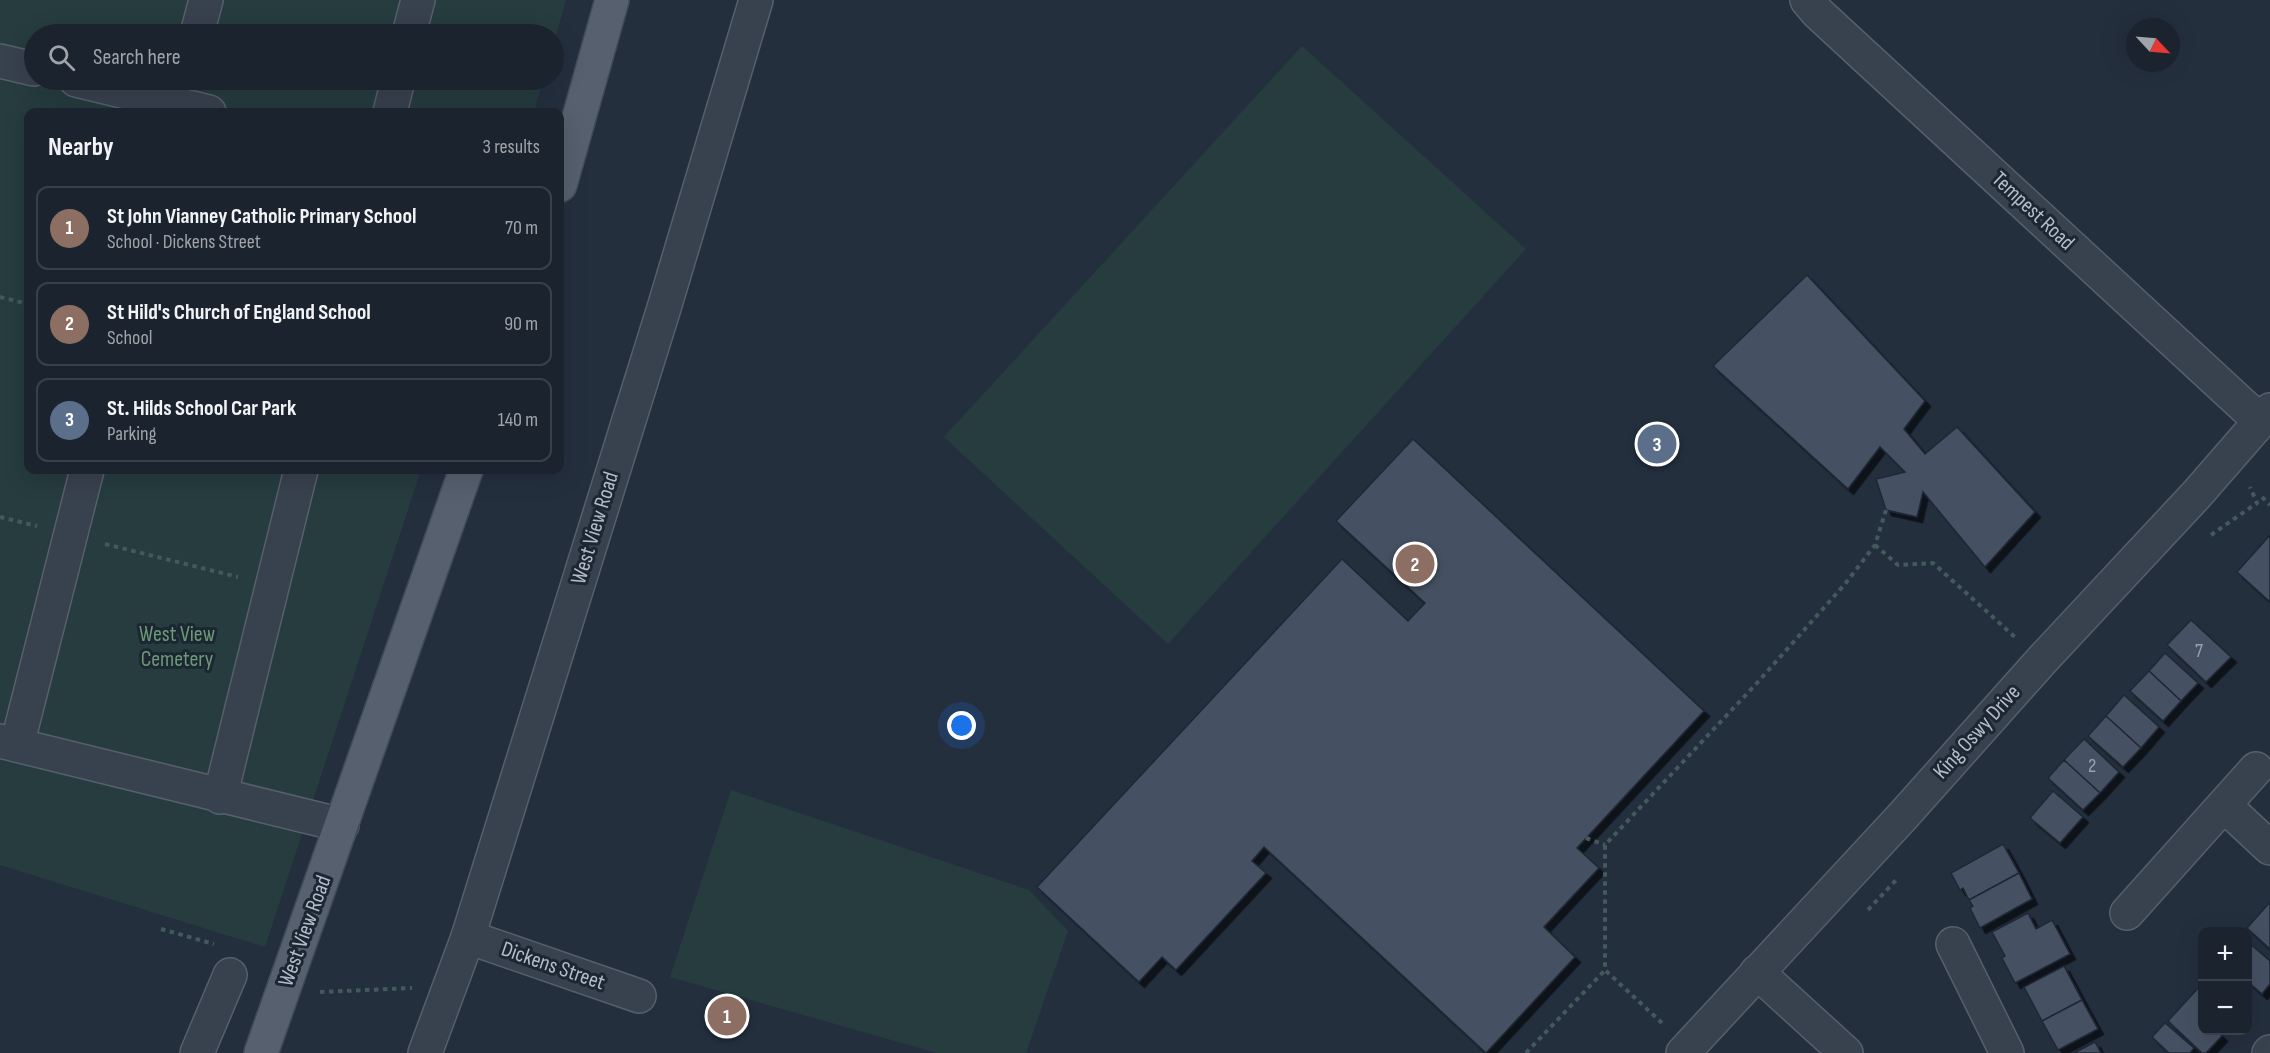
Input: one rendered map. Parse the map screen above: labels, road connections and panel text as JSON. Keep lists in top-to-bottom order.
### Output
{
  "streets": {
    "main road": ["West View Road"],
    "street": ["Tempest Road", "King Oswy Drive", "Dickens Street"]
  },
  "crossings": [
    ["Tempest Road", "King Oswy Drive"],
    ["West View Road", "Dickens Street"]
  ],
  "parks": ["West View Cemetery"],
  "house_numbers": ["7", "2"],
  "north": "bottom right",
  "page": {
    "search": "Search here",
    "heading": ["Nearby", "3 results"],
    "list": [
      {
        "mark": "1",
        "name": "St John Vianney Catholic Primary School",
        "note": "School · Dickens Street",
        "value": "70 m"
      },
      {
        "mark": "2",
        "name": "St Hild's Church of England School",
        "note": "School",
        "value": "90 m"
      },
      {
        "mark": "3",
        "name": "St. Hilds School Car Park",
        "note": "Parking",
        "value": "140 m"
      }
    ],
    "pins": ["3", "2", "1"],
    "map_buttons": ["+", "−"]
  }
}
